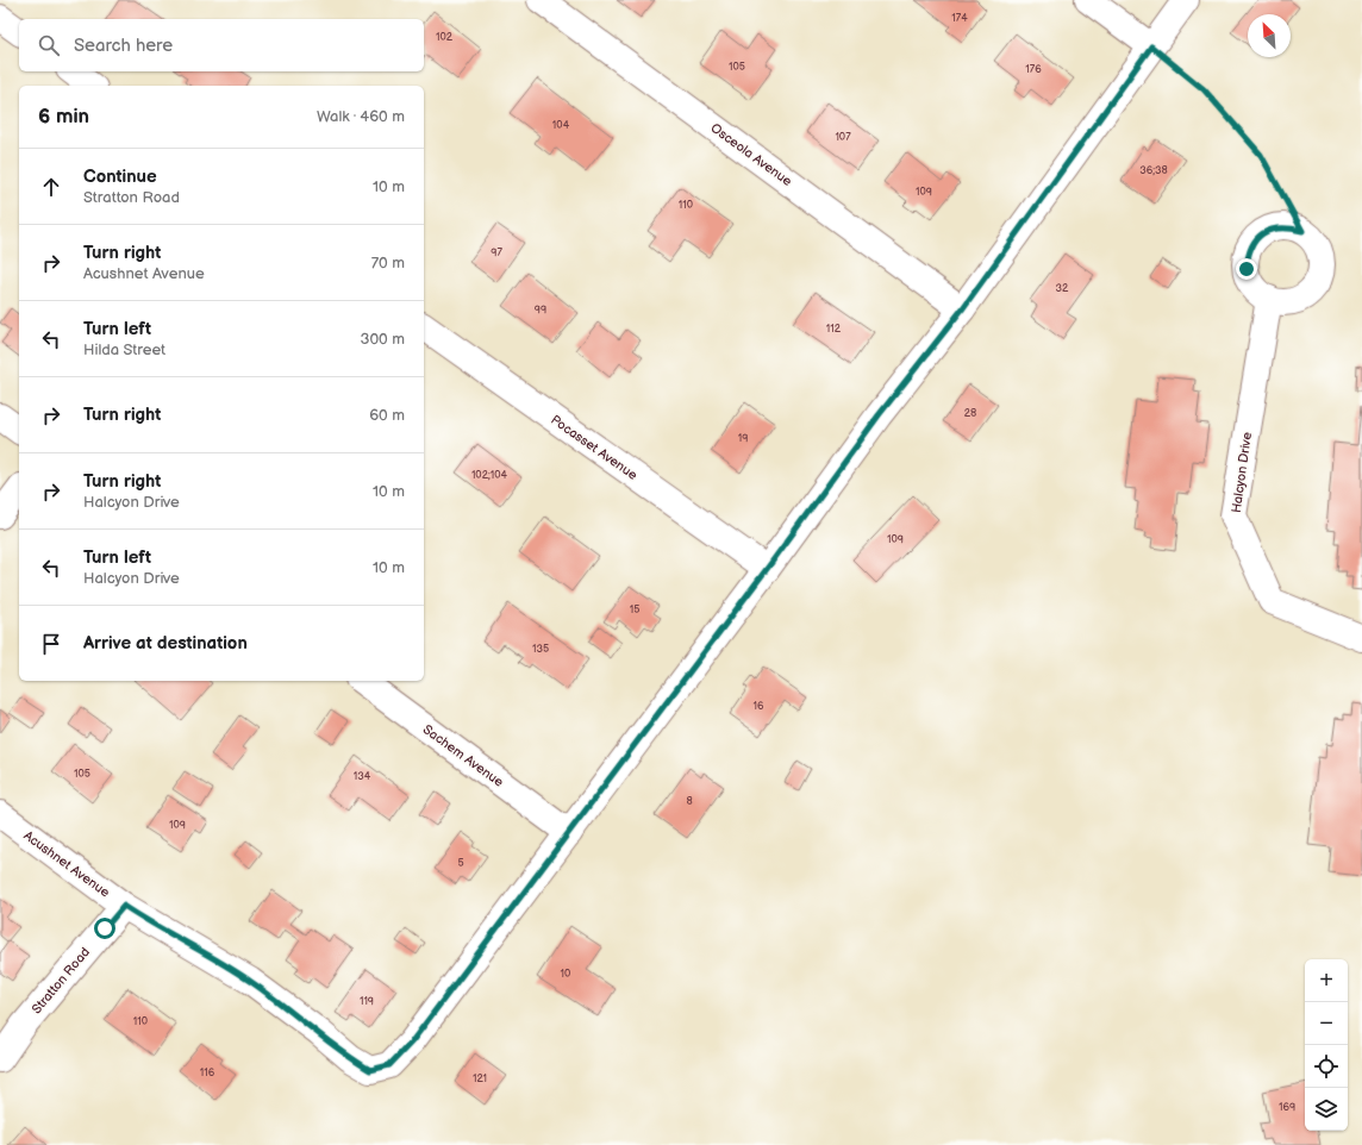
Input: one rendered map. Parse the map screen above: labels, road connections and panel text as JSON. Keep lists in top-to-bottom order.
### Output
{
  "streets": {
    "street": [
      "Osceola Avenue",
      "Pocasset Avenue",
      "Halcyon Drive",
      "Sachem Avenue",
      "Acushnet Avenue",
      "Stratton Road"
    ]
  },
  "crossings": [
    ["Sachem Avenue", "Acushnet Avenue"],
    ["Acushnet Avenue", "Stratton Road"]
  ],
  "house_numbers": [
    "174",
    "102",
    "105",
    "176",
    "104",
    "107",
    "36;38",
    "109",
    "110",
    "97",
    "32",
    "99",
    "112",
    "28",
    "19",
    "102;104",
    "109",
    "15",
    "135",
    "16",
    "105",
    "134",
    "8",
    "109",
    "5",
    "10",
    "119",
    "110",
    "116",
    "121",
    "169"
  ],
  "north": "top left",
  "page": {
    "search": "Search here",
    "heading": ["6 min", "Walk · 460 m"],
    "list": [
      ["Continue", "Stratton Road", "10 m"],
      ["Turn right", "Acushnet Avenue", "70 m"],
      ["Turn left", "Hilda Street", "300 m"],
      ["Turn right", "60 m"],
      ["Turn right", "Halcyon Drive", "10 m"],
      ["Turn left", "Halcyon Drive", "10 m"],
      "Arrive at destination"
    ],
    "map_buttons": ["+", "−"]
  }
}
